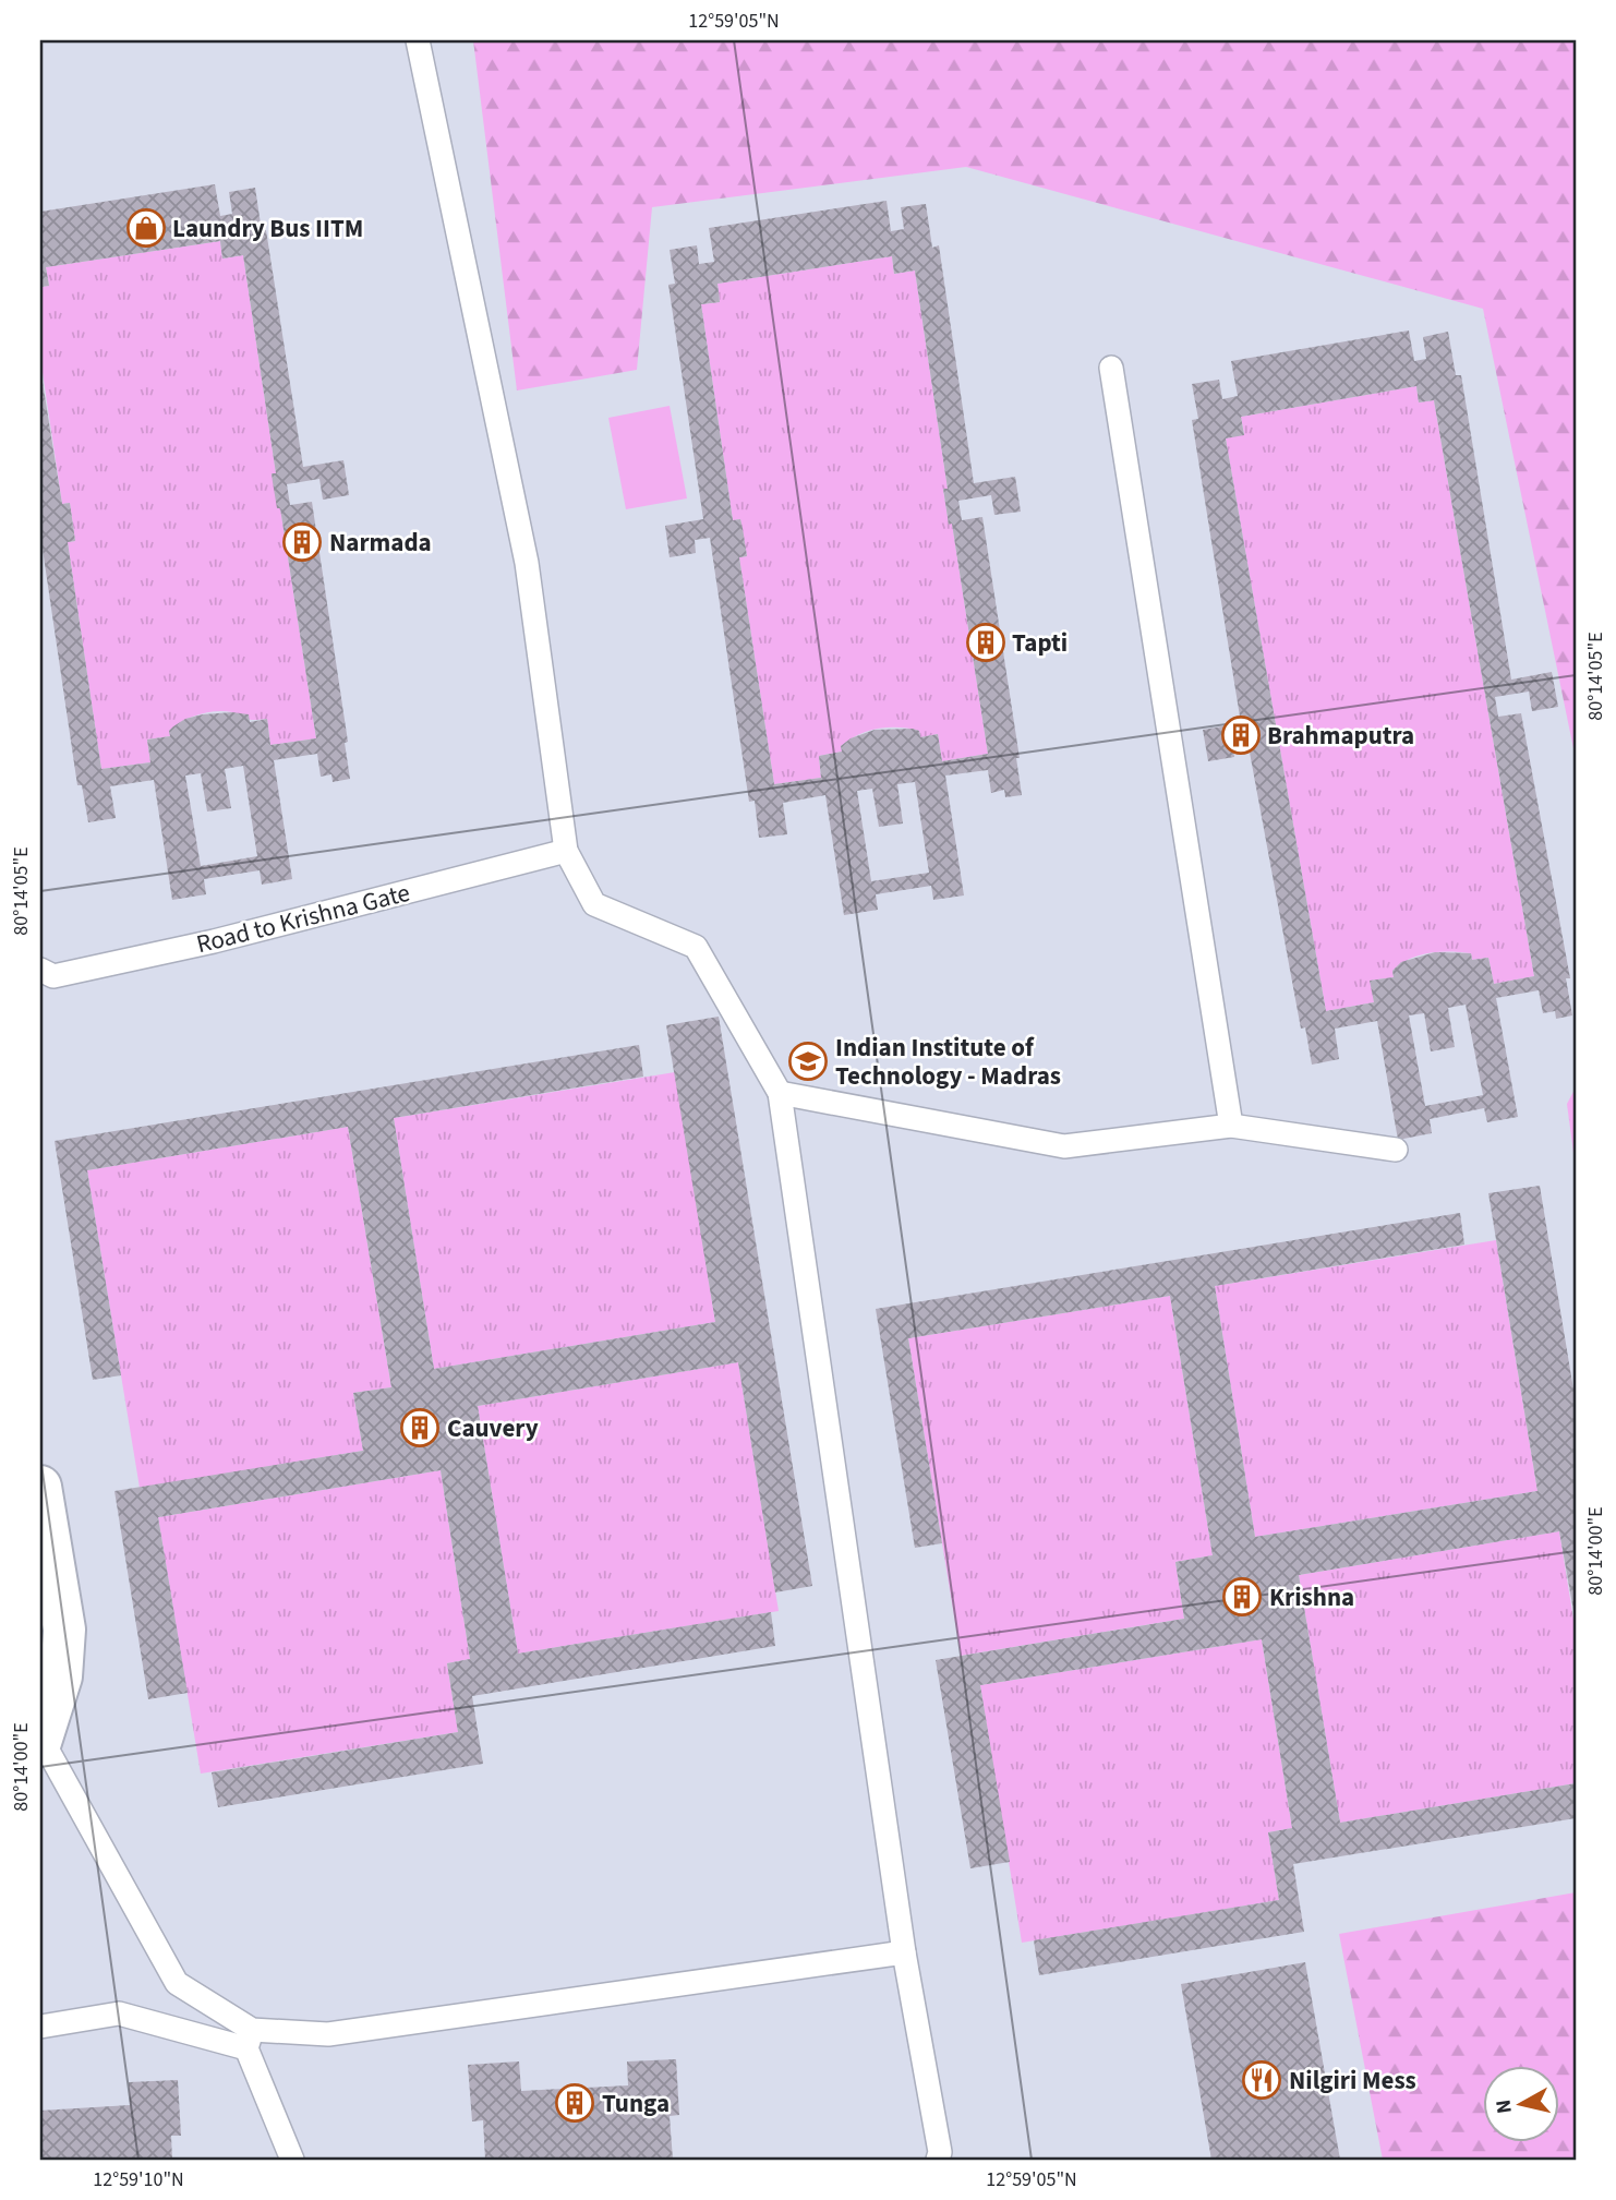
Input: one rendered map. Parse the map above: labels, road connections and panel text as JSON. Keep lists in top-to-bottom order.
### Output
{
  "streets": {
    "lane": ["Road to Krishna Gate"]
  },
  "places": {
    "shop": ["Laundry Bus IITM"],
    "building": [
      "Narmada",
      "Tapti",
      "Brahmaputra",
      "Cauvery",
      "Krishna",
      "Tunga"
    ],
    "school or university": ["Indian Institute of Technology - Madras"],
    "restaurant": ["Nilgiri Mess"]
  },
  "north": "left",
  "coordinates": [
    "12°59'05\"N",
    "80°14'05\"E",
    "80°14'00\"E",
    "12°59'10\"N"
  ]
}
